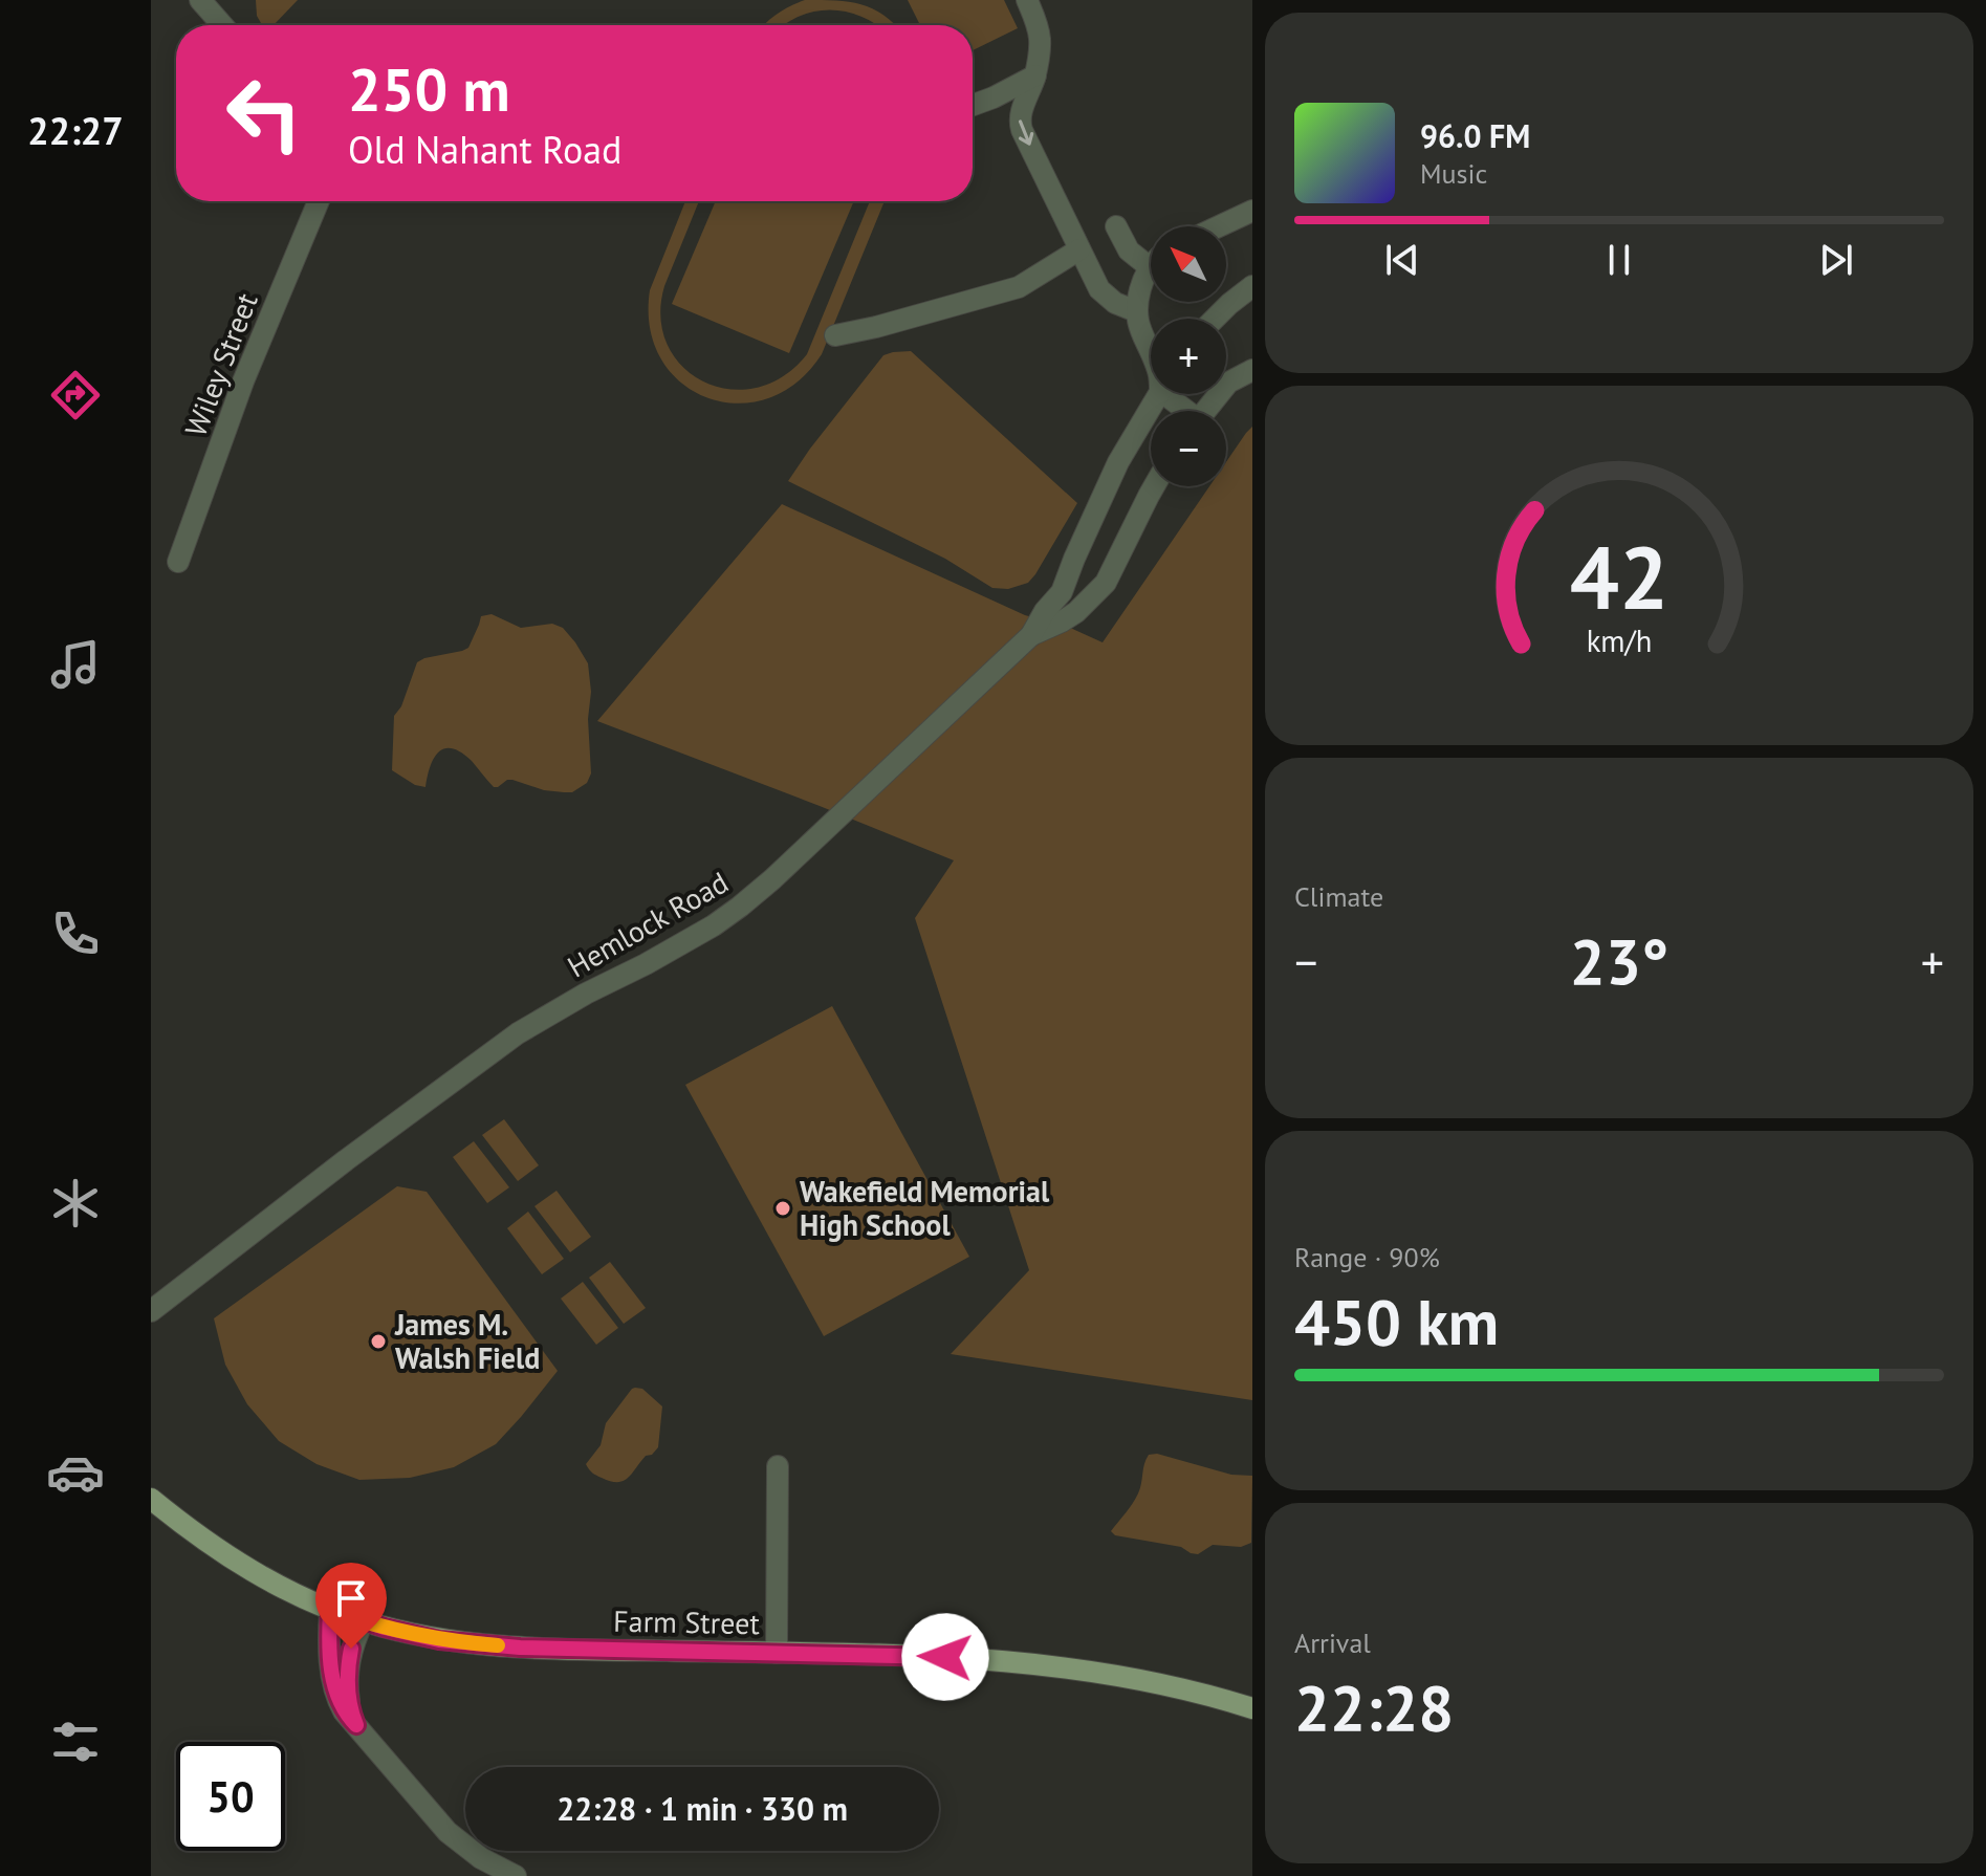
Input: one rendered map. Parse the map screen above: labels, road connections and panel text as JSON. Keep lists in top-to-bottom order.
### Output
{
  "streets": {
    "main road": ["Farm Street"],
    "street": ["Wiley Street", "Hemlock Road"]
  },
  "places": ["Wakefield Memorial High School", "James M. Walsh Field"],
  "north": "top left",
  "page": {
    "tabs": "22:27",
    "turn": ["250 m", "Old Nahant Road"],
    "song": ["96.0 FM", "Music"],
    "map_buttons": ["+", "−"],
    "tile": [
      "Climate",
      ["Range · 90%", "450 km"],
      ["Arrival", "22:28"]
    ],
    "heat": ["−", "23°", "+"],
    "limit": "50",
    "trip": "22:28 · 1 min · 330 m",
    "gauge": ["42", "km/h"]
  }
}
